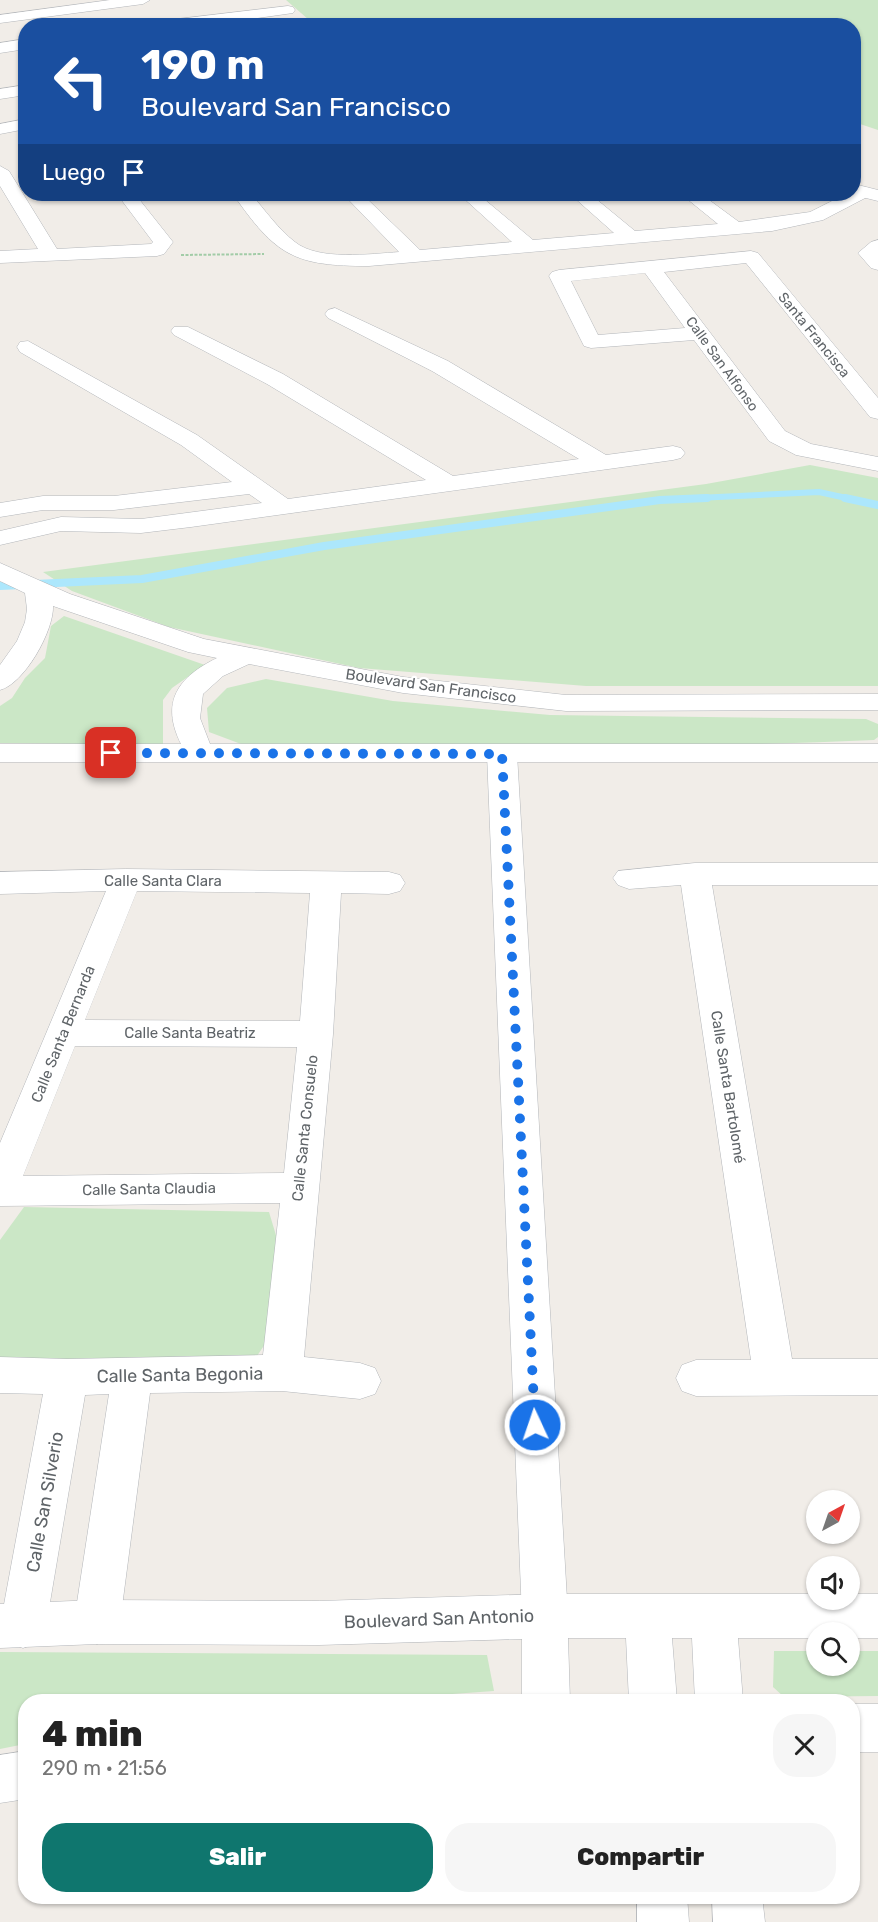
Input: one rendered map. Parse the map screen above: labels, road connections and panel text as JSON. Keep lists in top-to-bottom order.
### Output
{
  "streets": {
    "street": [
      "Santa Francisca",
      "Calle San Alfonso",
      "Boulevard San Francisco",
      "Calle Santa Clara",
      "Calle Santa Beatriz",
      "Calle Santa Bernarda",
      "Calle Santa Bartolomé",
      "Calle Santa Consuelo",
      "Calle Santa Claudia",
      "Calle Santa Begonia",
      "Calle San Silverio",
      "Boulevard San Antonio"
    ]
  },
  "crossings": [
    ["Santa Francisca", "Calle San Alfonso"],
    ["Calle Santa Clara", "Calle Santa Bernarda"],
    ["Calle Santa Clara", "Calle Santa Consuelo"],
    ["Calle Santa Beatriz", "Calle Santa Bernarda"],
    ["Calle Santa Beatriz", "Calle Santa Consuelo"],
    ["Calle Santa Bernarda", "Calle Santa Claudia"],
    ["Calle Santa Consuelo", "Calle Santa Claudia"],
    ["Calle Santa Consuelo", "Calle Santa Begonia"],
    ["Calle Santa Begonia", "Calle San Silverio"],
    ["Calle San Silverio", "Boulevard San Antonio"]
  ],
  "north": "top right",
  "page": {
    "turn": ["190 m", "Boulevard San Francisco"],
    "then": "Luego",
    "heading": ["4 min", "290 m · 21:56"],
    "buttons": ["Salir", "Compartir"]
  }
}
